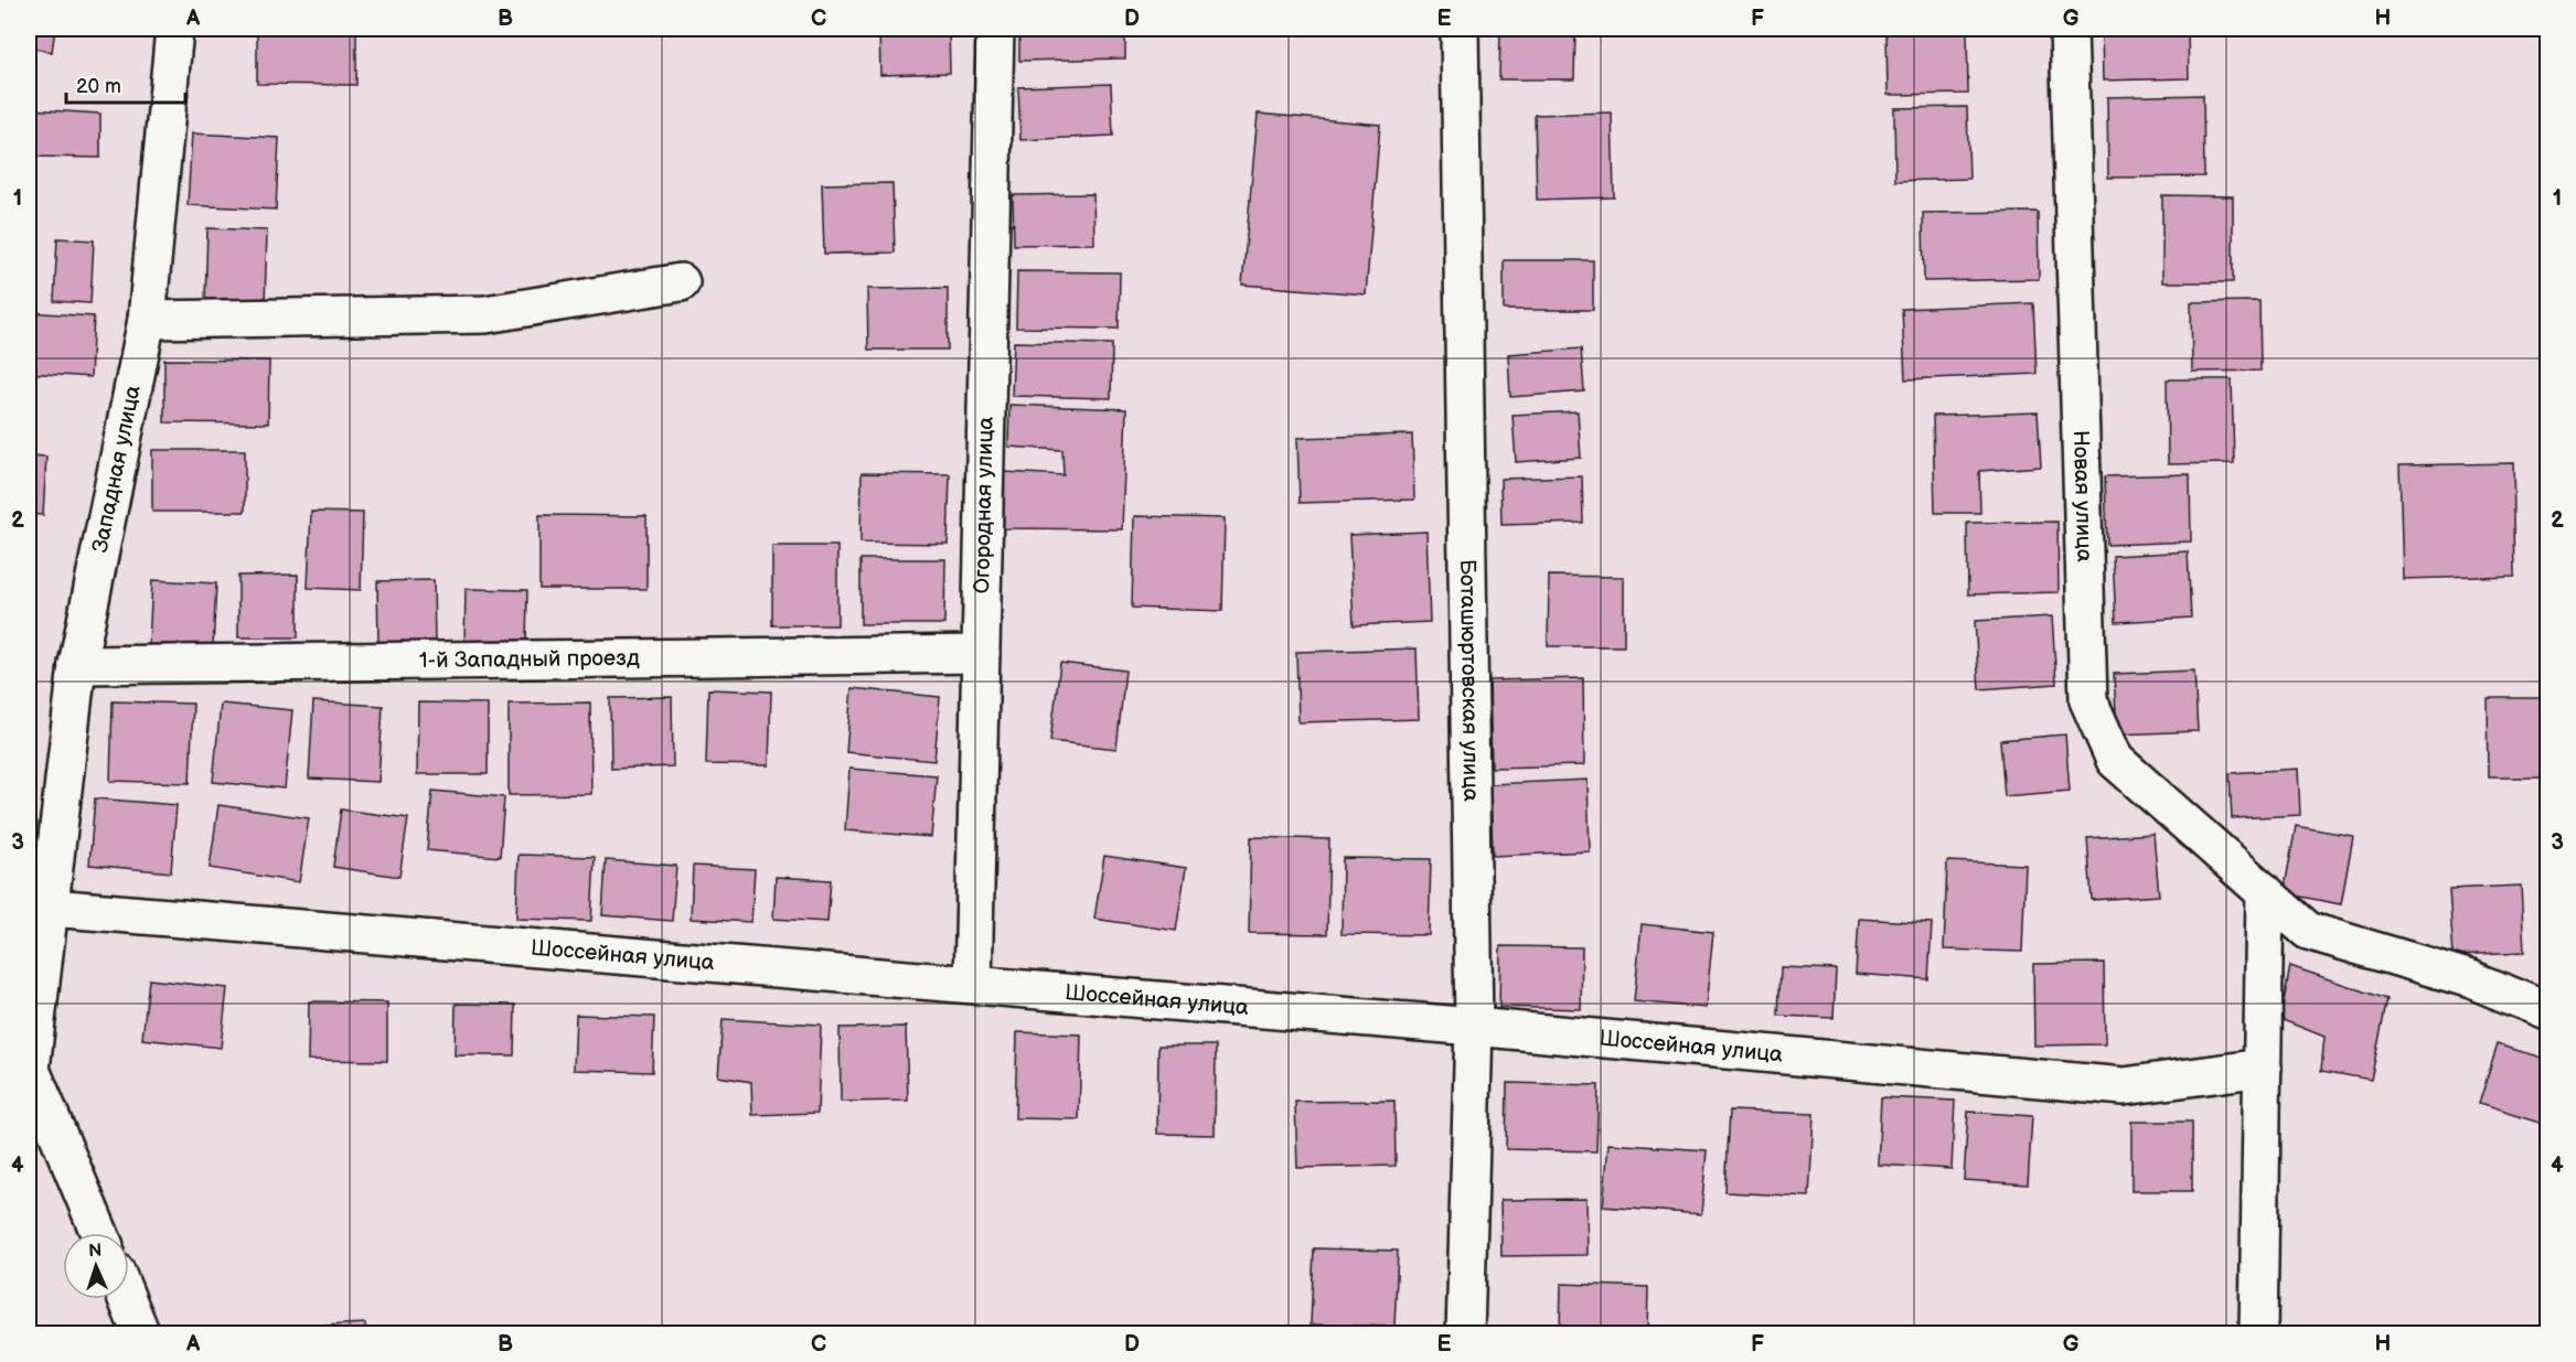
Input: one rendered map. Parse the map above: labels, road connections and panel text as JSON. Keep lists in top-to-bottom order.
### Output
{
  "streets": {
    "street": [
      "Западная улица",
      "Новая улица",
      "Огородная улица",
      "1-й Западный проезд",
      "Боташюртовская улица",
      "Шоссейная улица"
    ]
  },
  "crossings": [
    ["Западная улица", "1-й Западный проезд"],
    ["Западная улица", "Шоссейная улица"],
    ["Огородная улица", "1-й Западный проезд"],
    ["Огородная улица", "Шоссейная улица"],
    ["Боташюртовская улица", "Шоссейная улица"]
  ],
  "scale_bar": "20 m",
  "north": "top",
  "grid": {
    "columns": [
      "A",
      "B",
      "C",
      "D",
      "E",
      "F",
      "G",
      "H"
    ],
    "rows": [
      "1",
      "2",
      "3",
      "4"
    ]
  }
}
